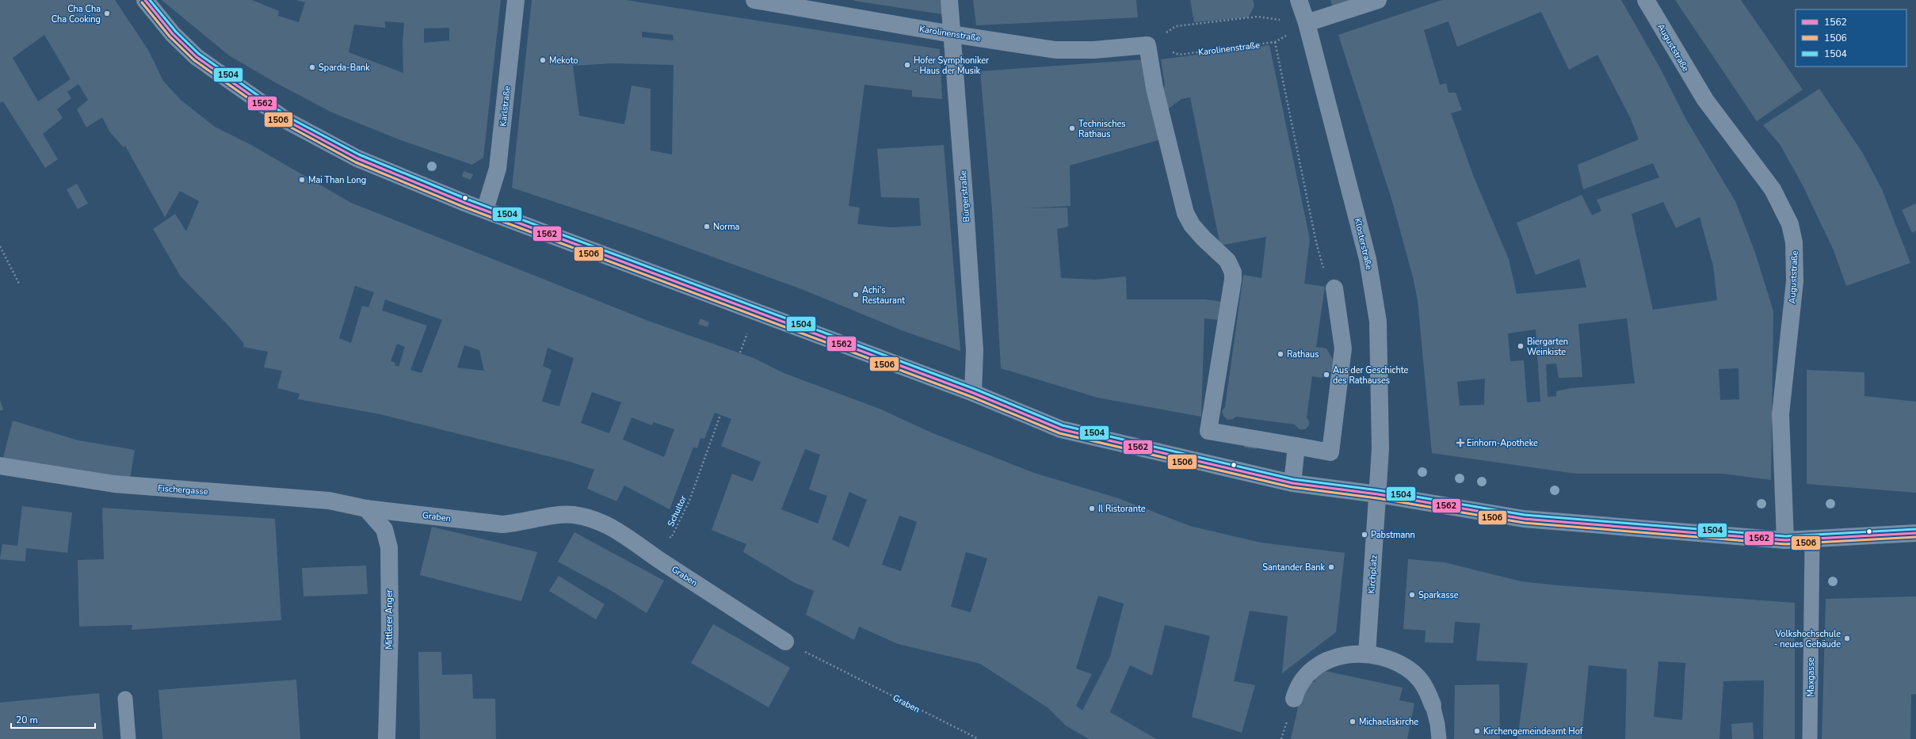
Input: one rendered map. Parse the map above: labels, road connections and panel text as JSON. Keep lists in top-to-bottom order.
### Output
{
  "streets": {
    "street": [
      "Karolinenstraße",
      "Auguststraße",
      "Karlstraße",
      "Bürgerstraße",
      "Klosterstraße",
      "Fischergasse",
      "Graben",
      "Kirchplatz",
      "Mittlerer Anger"
    ],
    "lane": ["Maxgasse"],
    "path": ["Schultor"]
  },
  "crossings": [
    ["Karolinenstraße", "Bürgerstraße"],
    ["Karolinenstraße", "Klosterstraße"],
    ["Klosterstraße", "Kirchplatz"],
    ["Fischergasse", "Graben"],
    ["Fischergasse", "Mittlerer Anger"],
    ["Graben", "Mittlerer Anger"]
  ],
  "places": {
    "other": [
      "Cha Cha Cha Cooking",
      "Mekoto",
      "Hofer Symphoniker - Haus der Musik",
      "Sparda-Bank",
      "Technisches Rathaus",
      "Mai Than Long",
      "Norma",
      "Achi's Restaurant",
      "Biergarten Weinkiste",
      "Rathaus",
      "Aus der Geschichte des Rathauses",
      "Il Ristorante",
      "Pabstmann",
      "Santander Bank",
      "Sparkasse",
      "Volkshochschule - neues Gebäude",
      "Michaeliskirche",
      "Kirchengemeindeamt Hof"
    ],
    "health": ["Einhorn-Apotheke"]
  },
  "lines": ["transit line 1562", "transit line 1504", "transit line 1506"],
  "legend": ["1562", "1506", "1504"],
  "scale_bar": "20 m"
}
